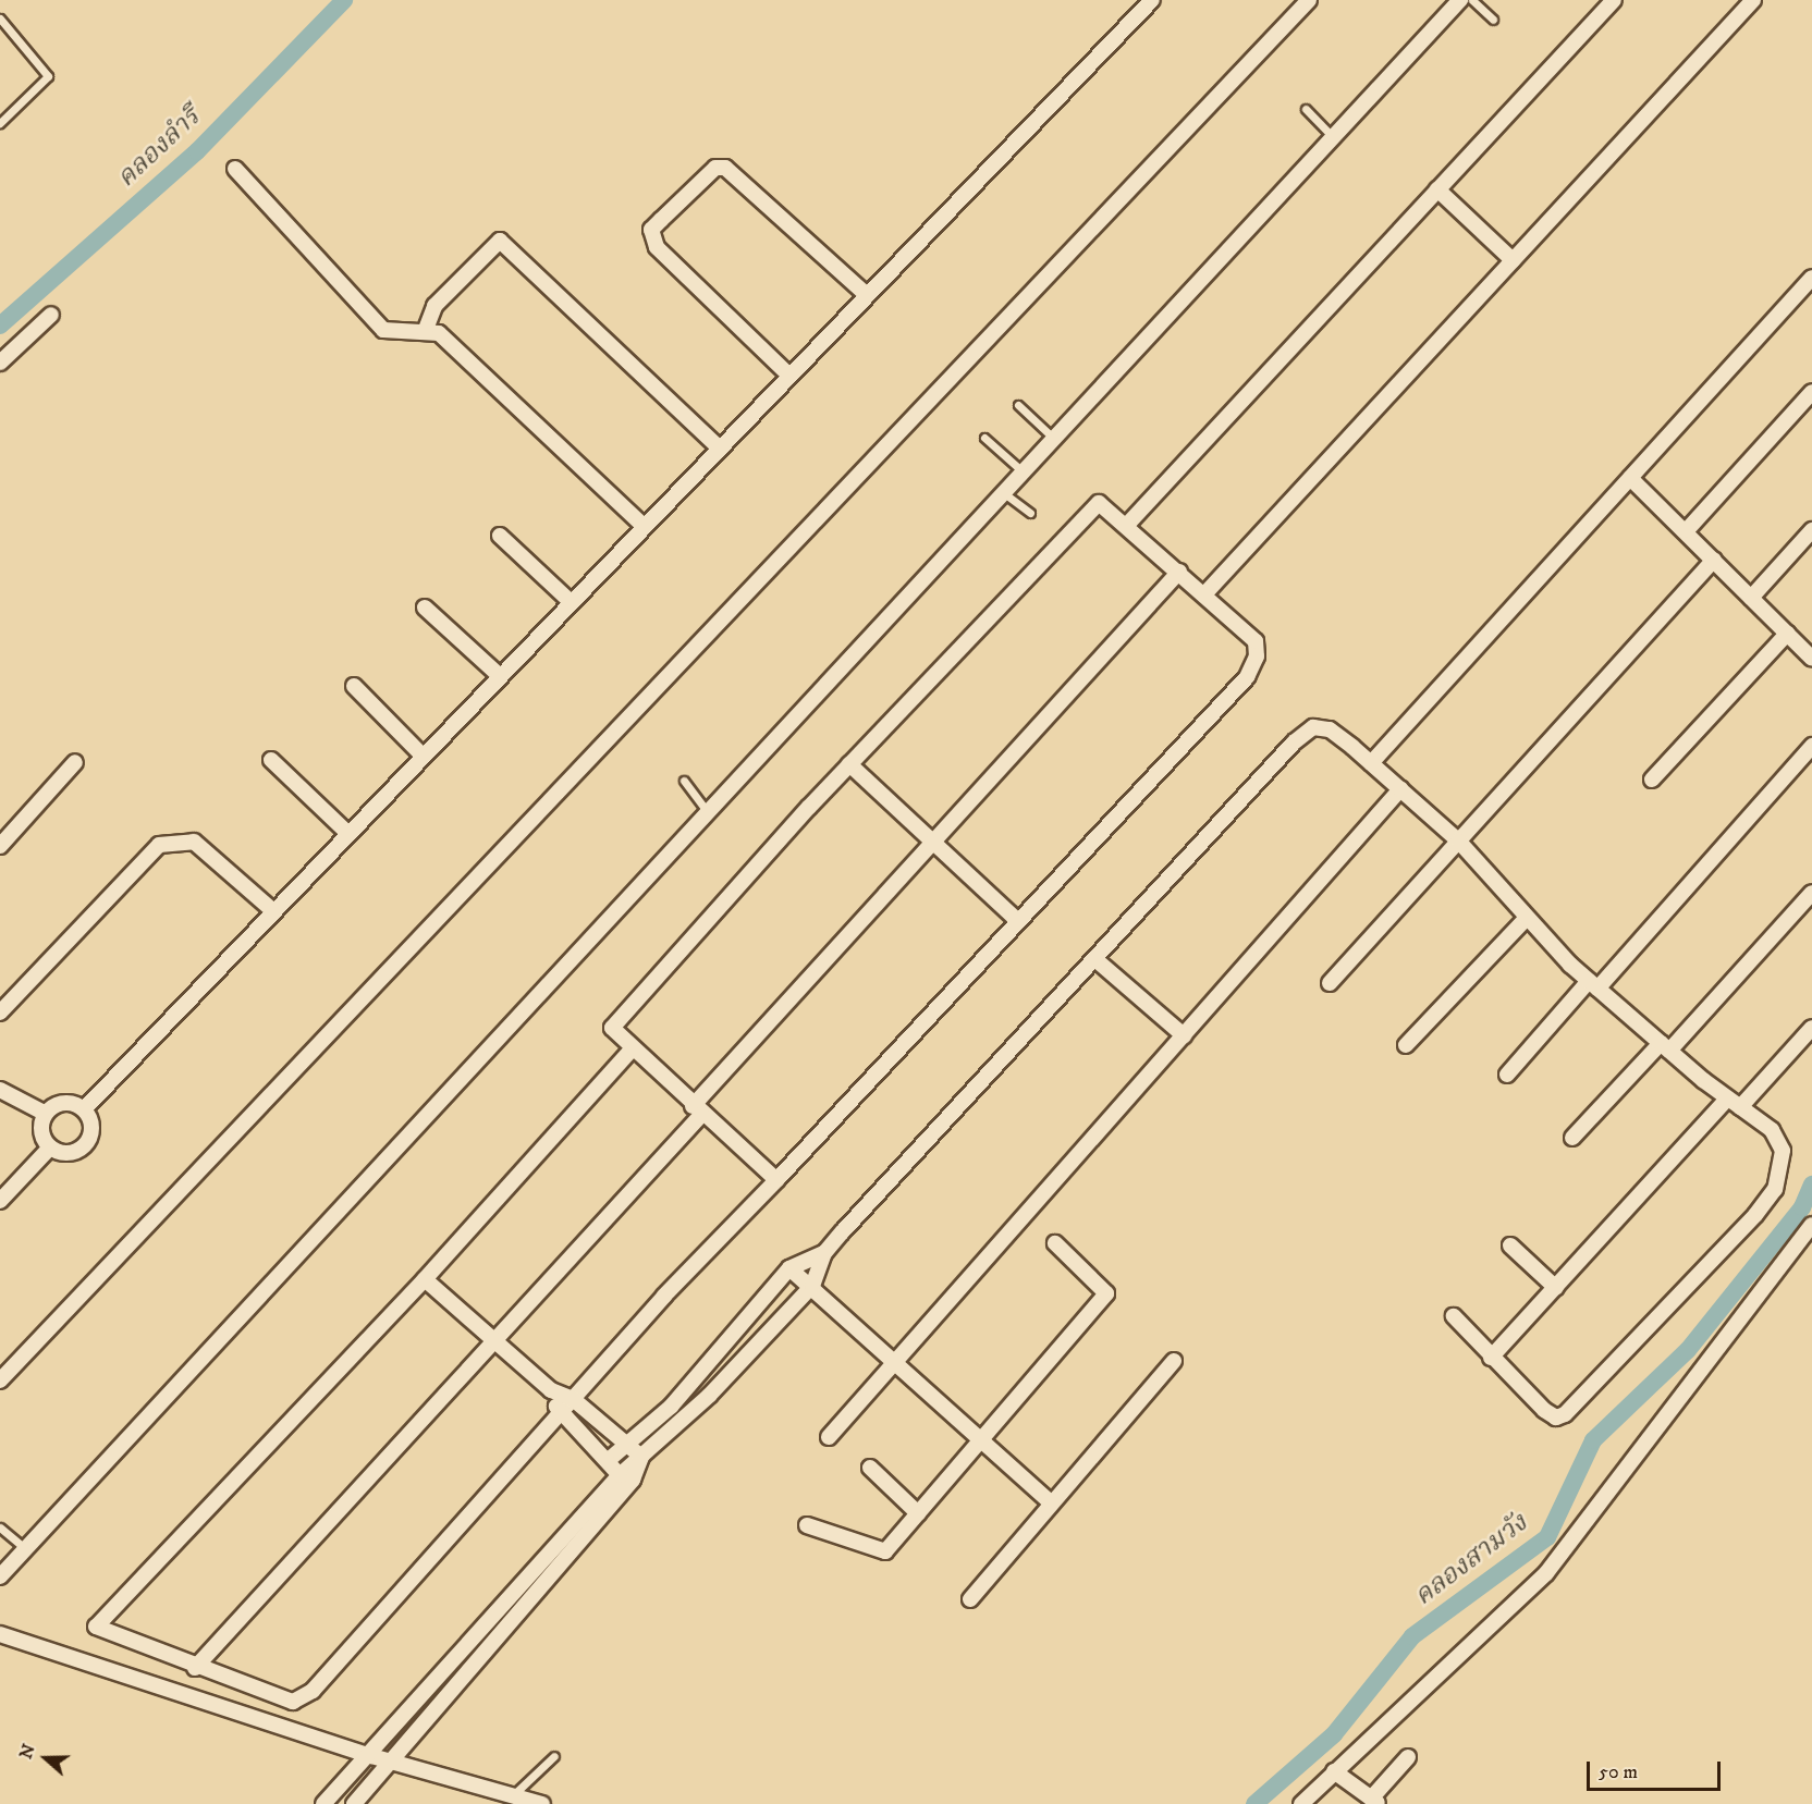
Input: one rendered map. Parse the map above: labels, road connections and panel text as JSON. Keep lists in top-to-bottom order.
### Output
{
  "water": ["คลองลำรี", "คลองสามวัง"],
  "scale_bar": "50 m",
  "north": "left"
}
